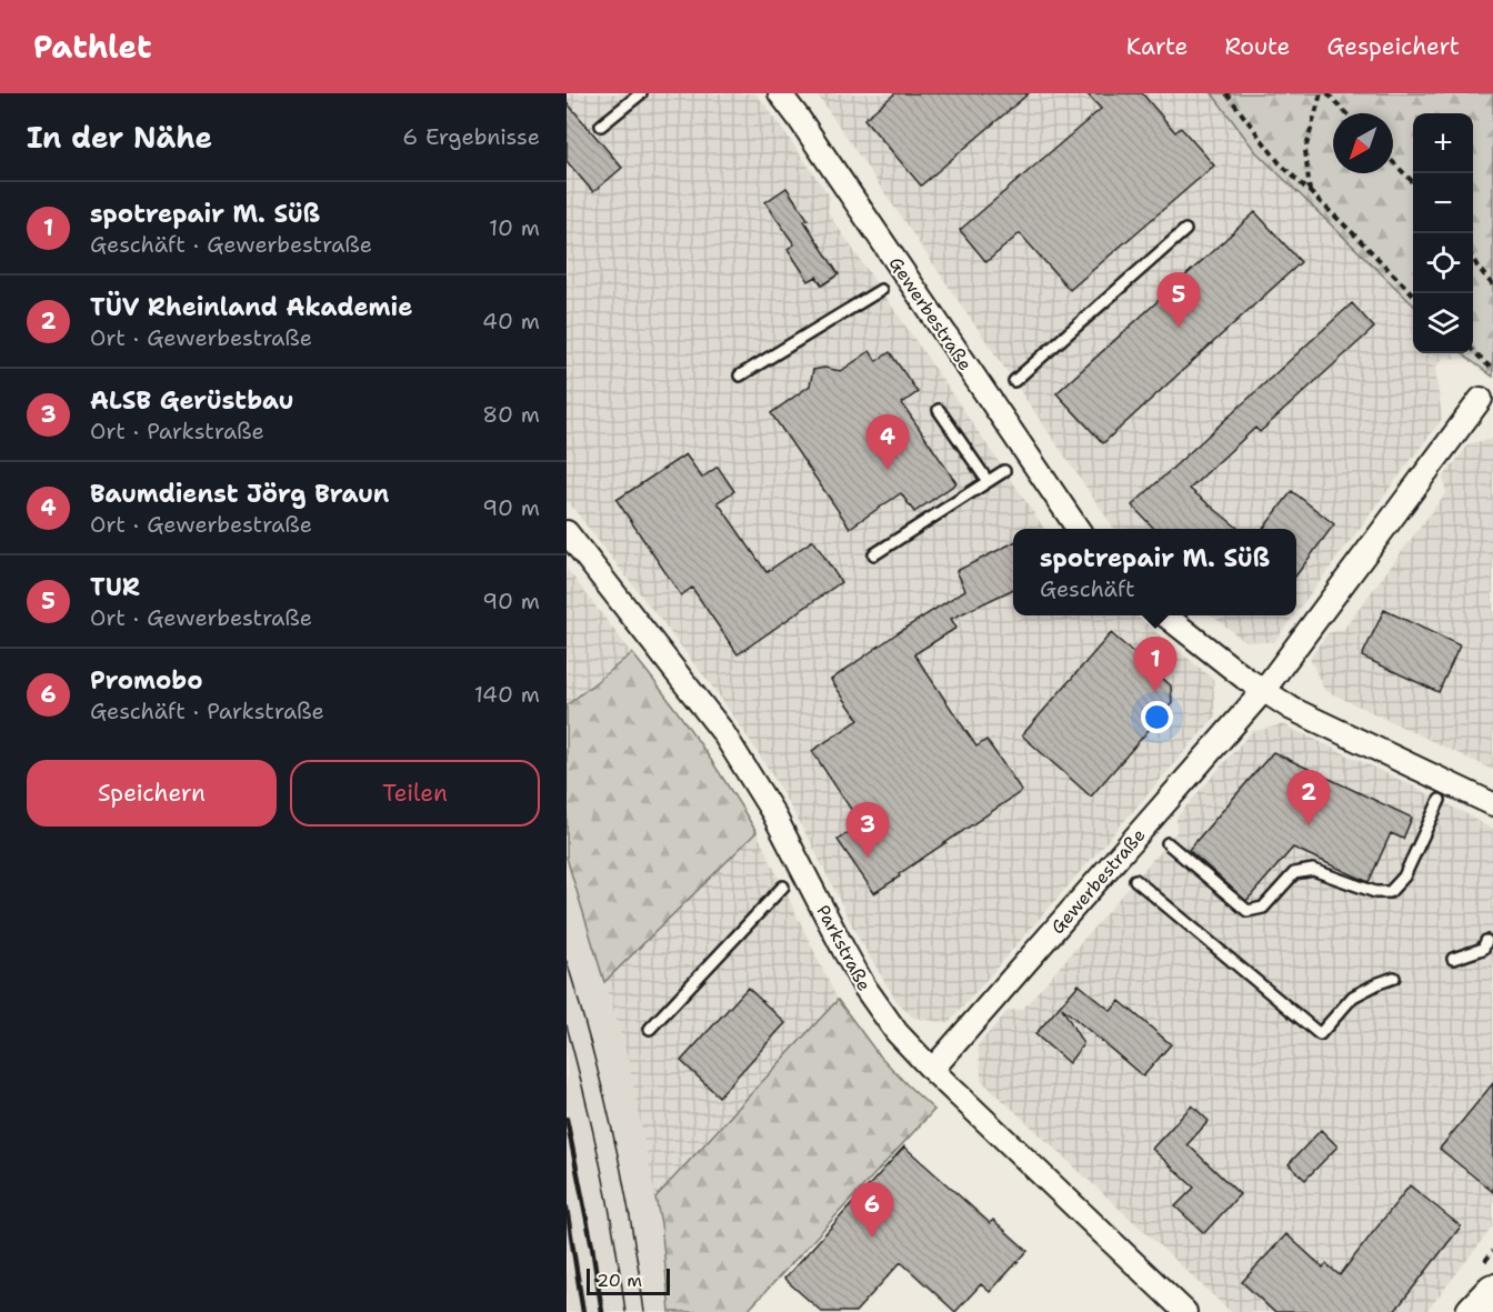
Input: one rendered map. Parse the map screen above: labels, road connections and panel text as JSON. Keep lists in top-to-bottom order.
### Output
{
  "streets": {
    "street": ["Gewerbestraße", "Parkstraße"]
  },
  "crossings": [
    ["Gewerbestraße", "Parkstraße"]
  ],
  "scale_bar": "20 m",
  "north": "bottom left",
  "page": {
    "header": "Pathlet",
    "nav": ["Karte", "Route", "Gespeichert"],
    "heading": ["In der Nähe", "6 Ergebnisse"],
    "map_buttons": ["+", "−"],
    "list": [
      {
        "mark": "1",
        "name": "spotrepair M. Süß",
        "note": "Geschäft · Gewerbestraße",
        "value": "10 m"
      },
      {
        "mark": "2",
        "name": "TÜV Rheinland Akademie",
        "note": "Ort · Gewerbestraße",
        "value": "40 m"
      },
      {
        "mark": "3",
        "name": "ALSB Gerüstbau",
        "note": "Ort · Parkstraße",
        "value": "80 m"
      },
      {
        "mark": "4",
        "name": "Baumdienst Jörg Braun",
        "note": "Ort · Gewerbestraße",
        "value": "90 m"
      },
      {
        "mark": "5",
        "name": "TUR",
        "note": "Ort · Gewerbestraße",
        "value": "90 m"
      },
      {
        "mark": "6",
        "name": "Promobo",
        "note": "Geschäft · Parkstraße",
        "value": "140 m"
      }
    ],
    "pins": [
      "5",
      "4",
      "1",
      "2",
      "3",
      "6"
    ],
    "popup": ["spotrepair M. Süß", "Geschäft"],
    "buttons": ["Speichern", "Teilen"],
    "scale": "20 m"
  }
}
